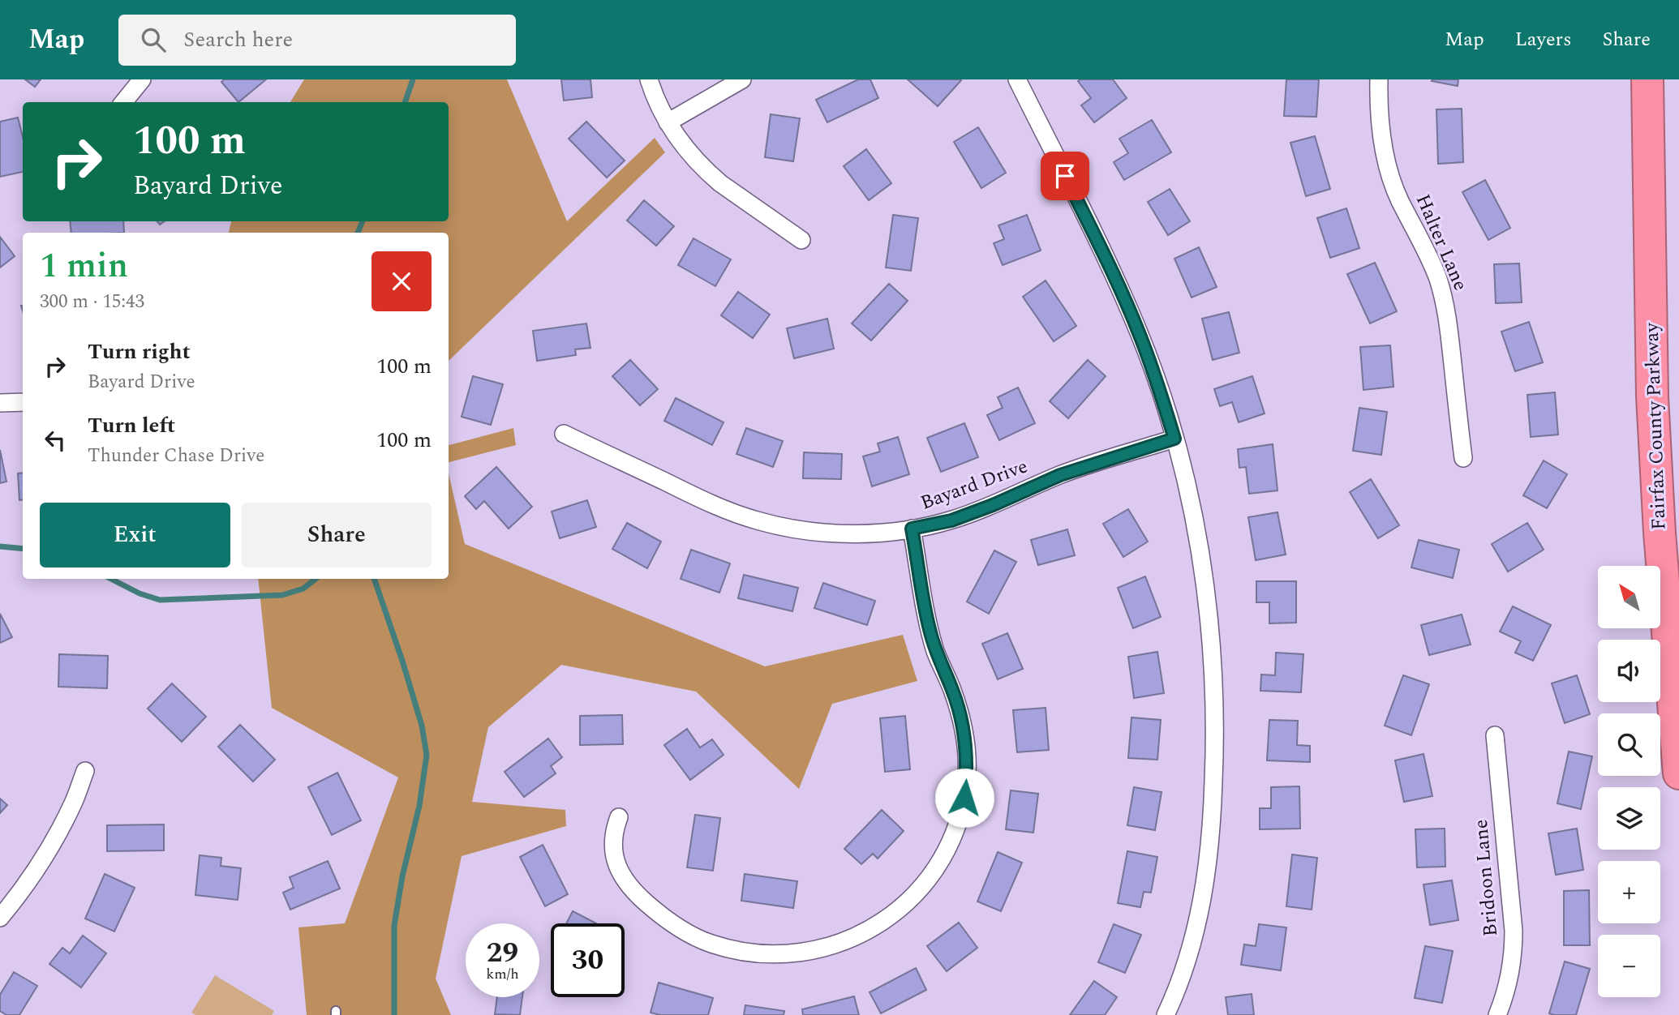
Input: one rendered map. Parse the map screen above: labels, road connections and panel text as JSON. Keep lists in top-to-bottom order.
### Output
{
  "streets": {
    "highway": ["Fairfax County Parkway"],
    "street": ["Halter Lane", "Bayard Drive", "Bridoon Lane"]
  },
  "north": "top left",
  "page": {
    "header": "Map",
    "search": "Search here",
    "nav": ["Map", "Layers", "Share"],
    "turn": ["100 m", "Bayard Drive"],
    "heading": ["1 min", "300 m · 15:43"],
    "list": [
      {
        "name": "Turn right",
        "note": "Bayard Drive",
        "value": "100 m"
      },
      {
        "name": "Turn left",
        "note": "Thunder Chase Drive",
        "value": "100 m"
      }
    ],
    "buttons": ["Exit", "Share"],
    "map_buttons": ["+", "−"],
    "speed": "29 km/h",
    "limit": "30"
  }
}
